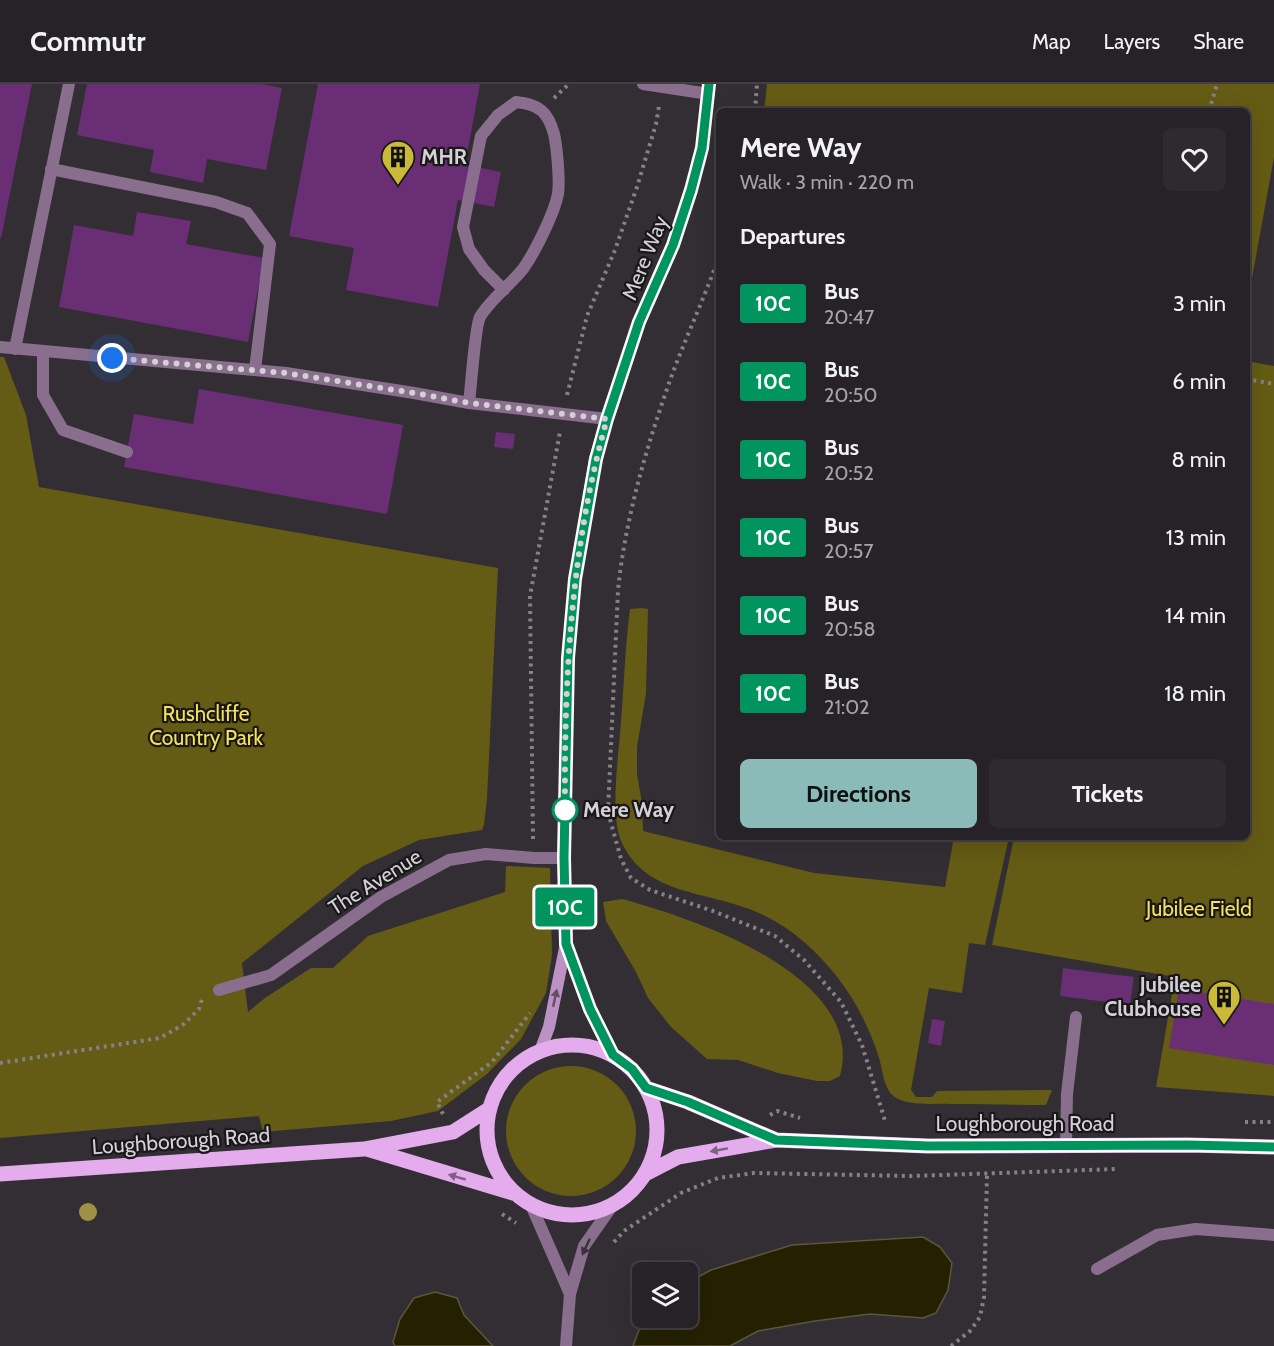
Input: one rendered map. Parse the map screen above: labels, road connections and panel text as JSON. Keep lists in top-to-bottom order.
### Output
{
  "streets": {
    "main road": ["Loughborough Road"],
    "street": ["Mere Way", "The Avenue"]
  },
  "crossings": [
    ["Mere Way", "The Avenue"],
    ["Mere Way", "Loughborough Road"]
  ],
  "parks": ["Rushcliffe Country Park", "Jubilee Field"],
  "places": {
    "building": ["MHR", "Jubilee Clubhouse"],
    "other": ["Mere Way"]
  },
  "lines": ["bus line 10C"],
  "page": {
    "header": "Commutr",
    "nav": ["Map", "Layers", "Share"],
    "on_map": "10C",
    "heading": [
      ["Mere Way", "Walk · 3 min · 220 m"],
      "Departures"
    ],
    "list": [
      {
        "mark": "10C",
        "name": "Bus",
        "note": "20:47",
        "value": "3 min"
      },
      {
        "mark": "10C",
        "name": "Bus",
        "note": "20:50",
        "value": "6 min"
      },
      {
        "mark": "10C",
        "name": "Bus",
        "note": "20:52",
        "value": "8 min"
      },
      {
        "mark": "10C",
        "name": "Bus",
        "note": "20:57",
        "value": "13 min"
      },
      {
        "mark": "10C",
        "name": "Bus",
        "note": "20:58",
        "value": "14 min"
      },
      {
        "mark": "10C",
        "name": "Bus",
        "note": "21:02",
        "value": "18 min"
      }
    ],
    "buttons": ["Directions", "Tickets"]
  }
}
